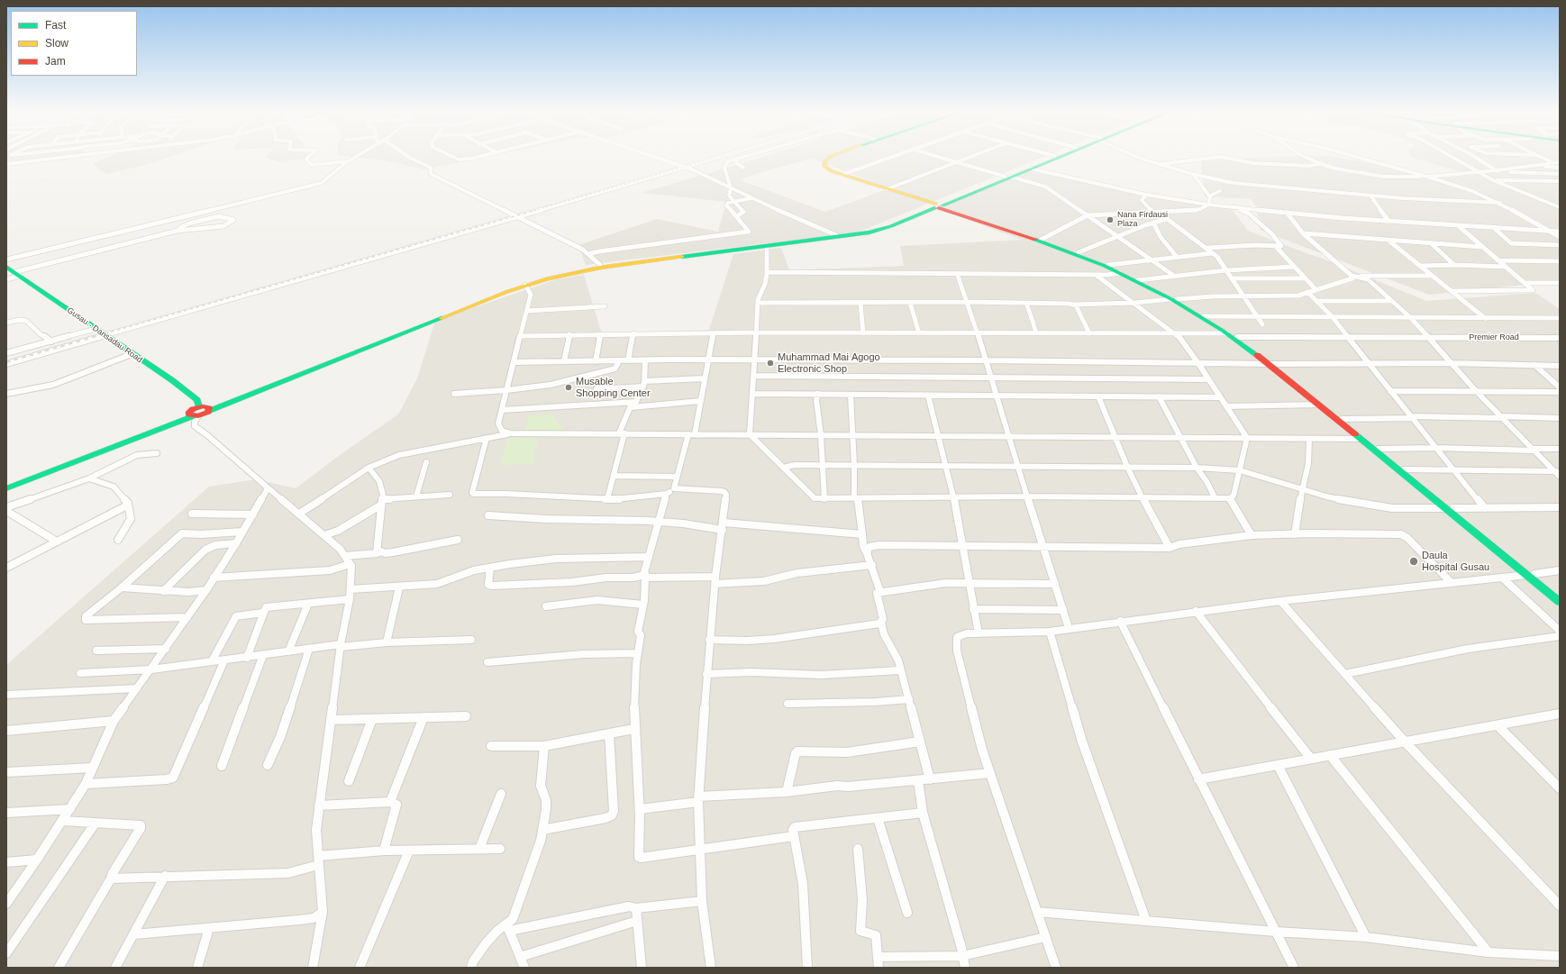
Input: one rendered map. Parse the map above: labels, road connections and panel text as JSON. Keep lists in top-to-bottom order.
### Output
{
  "streets": {
    "main road": ["Gusau - Dansadau Road"],
    "street": ["Premier Road"]
  },
  "places": [
    "Nana Firdausi Plaza",
    "Muhammad Mai Agogo Electronic Shop",
    "Musable Shopping Center",
    "Daula Hospital Gusau"
  ],
  "legend": ["Fast", "Slow", "Jam"]
}
